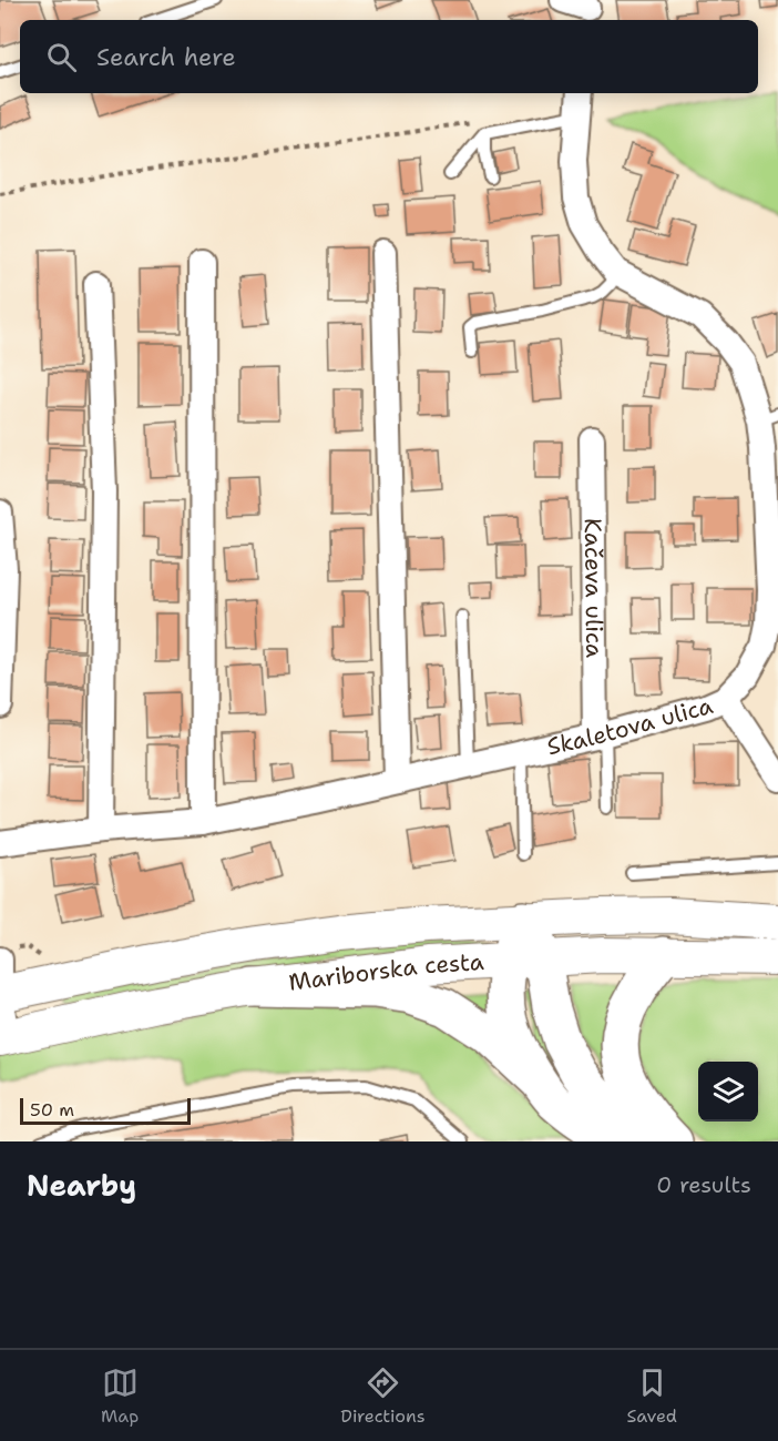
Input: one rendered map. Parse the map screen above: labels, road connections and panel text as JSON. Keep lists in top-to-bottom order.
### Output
{
  "streets": {
    "main road": ["Mariborska cesta"],
    "street": ["Kačeva ulica", "Skaletova ulica"]
  },
  "crossings": [
    ["Kačeva ulica", "Skaletova ulica"]
  ],
  "scale_bar": "50 m",
  "page": {
    "search": "Search here",
    "scale": "50 m",
    "heading": ["Nearby", "0 results"],
    "nav": ["Map", "Directions", "Saved"]
  }
}
